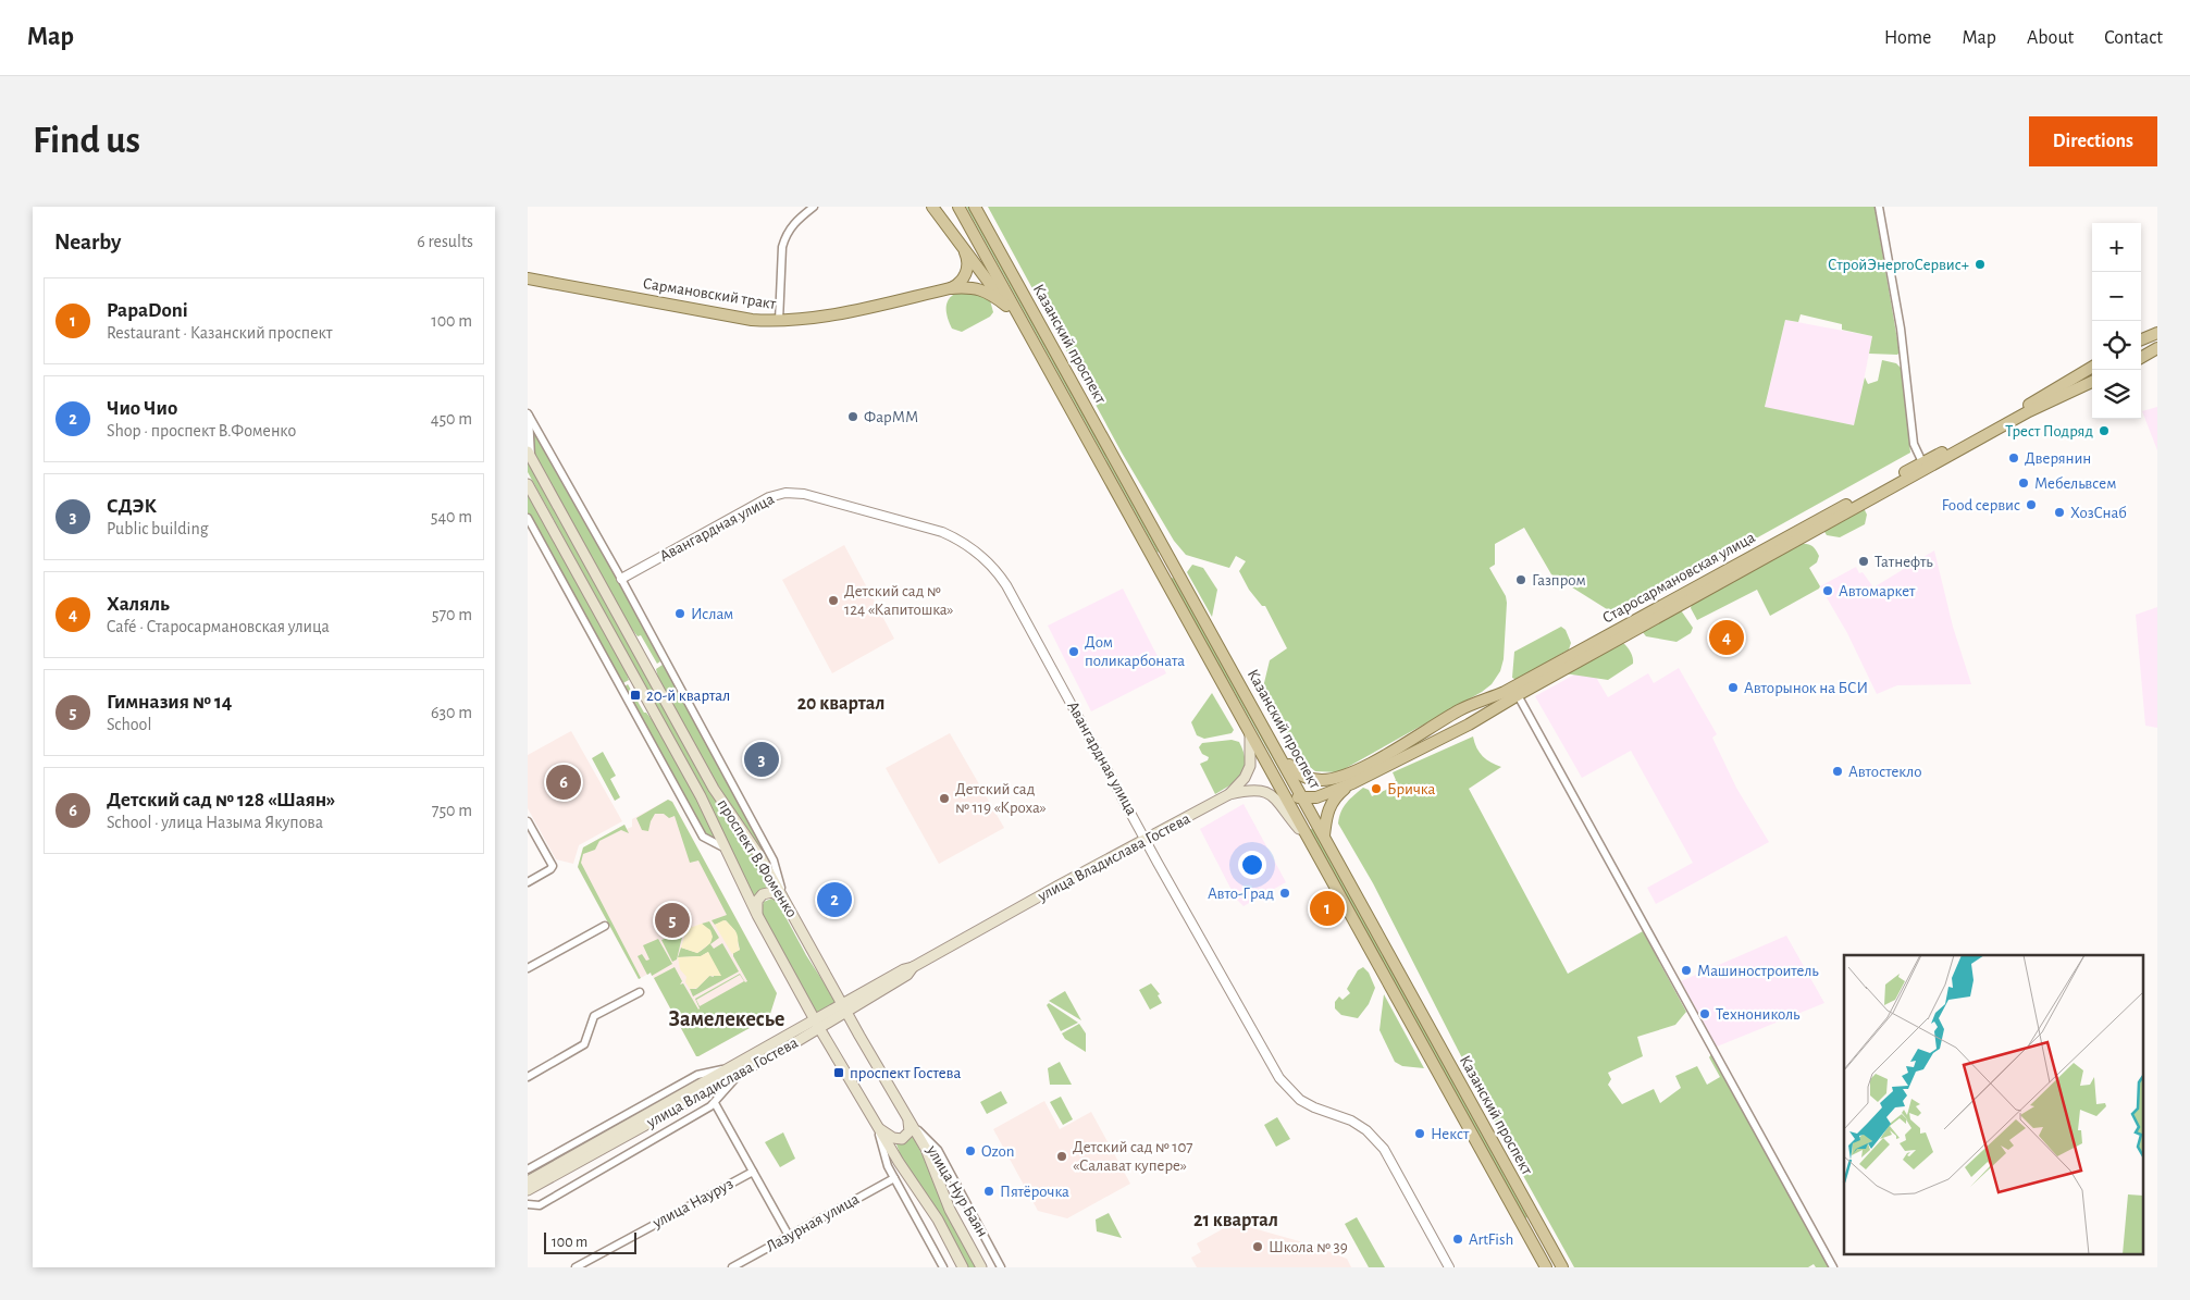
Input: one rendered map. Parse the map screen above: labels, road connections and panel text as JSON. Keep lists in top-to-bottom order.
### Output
{
  "streets": {
    "main road": [
      "Сармановский тракт",
      "Казанский проспект",
      "Старосармановская улица",
      "улица Владислава Гостева",
      "проспект В.Фоменко"
    ],
    "street": [
      "Авангардная улица",
      "улица Нур Баян",
      "улица Науруз",
      "Лазурная улица"
    ]
  },
  "crossings": [
    ["Казанский проспект", "Старосармановская улица"],
    ["Казанский проспект", "улица Владислава Гостева"],
    ["Авангардная улица", "улица Владислава Гостева"],
    ["улица Владислава Гостева", "проспект В.Фоменко"],
    ["проспект В.Фоменко", "улица Нур Баян"]
  ],
  "districts": ["20 квартал", "Замелекесье", "21 квартал"],
  "places": {
    "other": [
      "СтройЭнергоСервис+",
      "ФарММ",
      "Трест Подряд",
      "Дверянин",
      "Мебельвсем",
      "Food сервис",
      "ХозCнаб",
      "Татнефть",
      "Газпром",
      "Автомаркет",
      "Детский сад № 124 «Капитошка»",
      "Ислам",
      "Дом поликарбоната",
      "Авторынок на БСИ",
      "Автостекло",
      "Бричка",
      "Детский сад № 119 «Кроха»",
      "Авто-Град",
      "Машиностроитель",
      "Технониколь",
      "Некст",
      "Ozon",
      "Детский сад № 107 «Салават купере»",
      "Пятёрочка",
      "ArtFish",
      "Школа № 39"
    ],
    "transit": ["20-й квартал", "проспект Гостева"]
  },
  "scale_bar": "100 m",
  "page": {
    "header": "Map",
    "nav": [
      "Home",
      "Map",
      "About",
      "Contact"
    ],
    "buttons": "Directions",
    "title": "Find us",
    "heading": ["Nearby", "6 results"],
    "map_buttons": ["+", "−"],
    "list": [
      {
        "mark": "1",
        "name": "PapaDoni",
        "note": "Restaurant · Казанский проспект",
        "value": "100 m"
      },
      {
        "mark": "2",
        "name": "Чио Чио",
        "note": "Shop · проспект В.Фоменко",
        "value": "450 m"
      },
      {
        "mark": "3",
        "name": "СДЭК",
        "note": "Public building",
        "value": "540 m"
      },
      {
        "mark": "4",
        "name": "Халяль",
        "note": "Café · Старосармановская улица",
        "value": "570 m"
      },
      {
        "mark": "5",
        "name": "Гимназия № 14",
        "note": "School",
        "value": "630 m"
      },
      {
        "mark": "6",
        "name": "Детский сад № 128 «Шаян»",
        "note": "School · улица Назыма Якупова",
        "value": "750 m"
      }
    ],
    "pins": [
      "4",
      "3",
      "6",
      "2",
      "1",
      "5"
    ],
    "scale": "100 m"
  }
}
